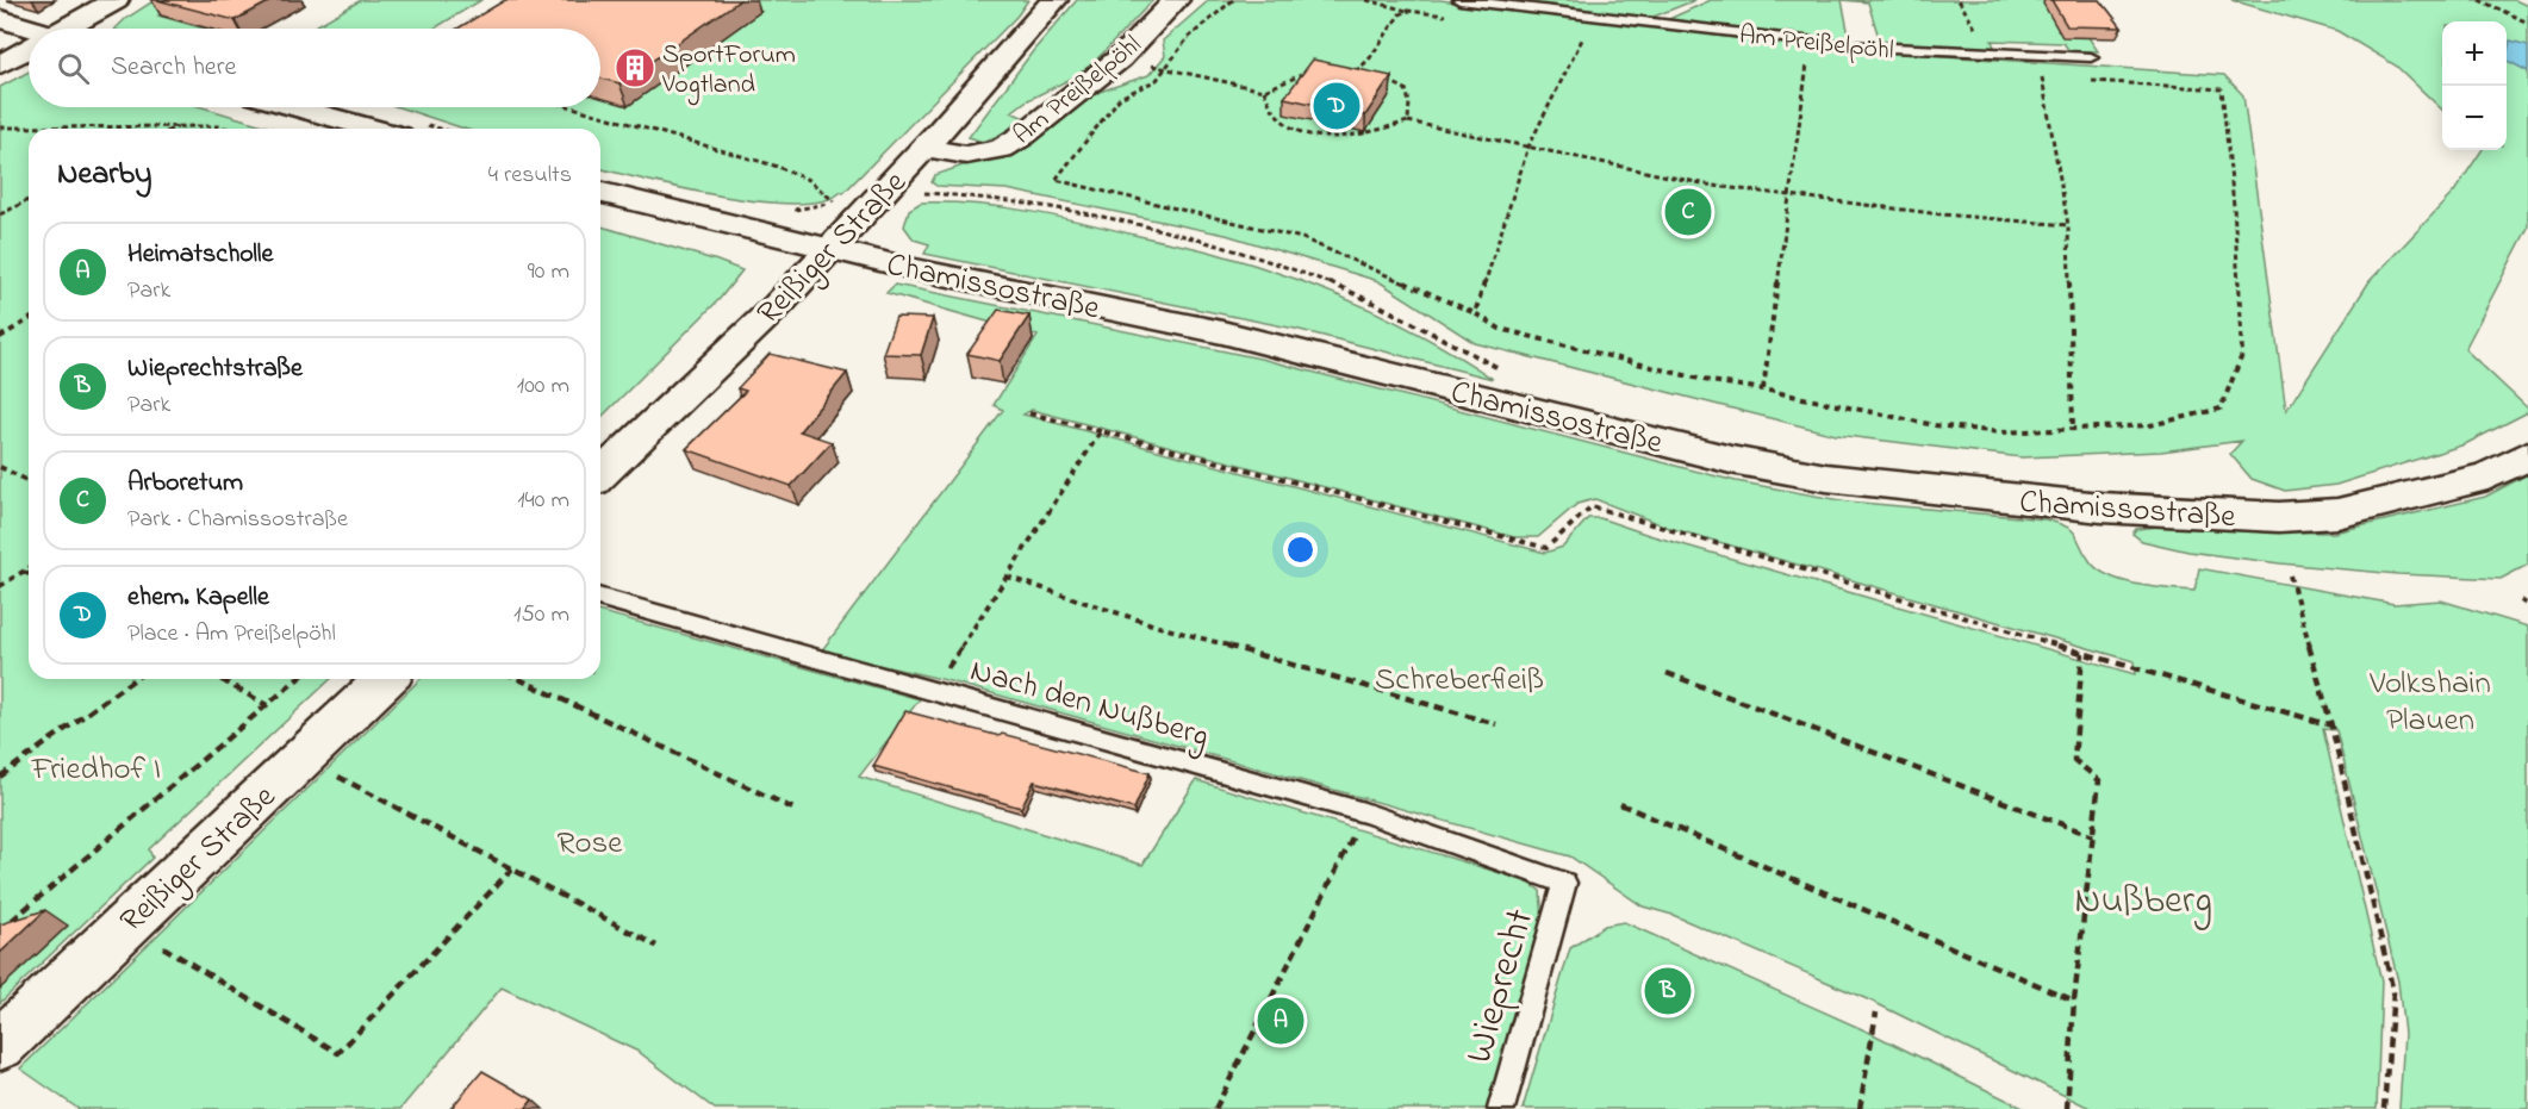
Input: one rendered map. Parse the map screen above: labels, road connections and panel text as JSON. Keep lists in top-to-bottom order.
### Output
{
  "streets": {
    "street": ["Am Preißelpöhl", "Reißiger Straße", "Chamissostraße"],
    "lane": ["Nach den Nußberg", "Wieprecht"]
  },
  "crossings": [
    ["Am Preißelpöhl", "Reißiger Straße"],
    ["Reißiger Straße", "Chamissostraße"],
    ["Nach den Nußberg", "Wieprecht"]
  ],
  "parks": [
    "Schreberfleiß",
    "Volkshain Plauen",
    "Friedhof I",
    "Rose",
    "Nußberg"
  ],
  "places": {
    "building": ["SportForum Vogtland"]
  },
  "page": {
    "map_buttons": ["+", "−"],
    "search": "Search here",
    "pins": [
      "D",
      "C",
      "B",
      "A"
    ],
    "heading": ["Nearby", "4 results"],
    "list": [
      {
        "mark": "A",
        "name": "Heimatscholle",
        "note": "Park",
        "value": "90 m"
      },
      {
        "mark": "B",
        "name": "Wieprechtstraße",
        "note": "Park",
        "value": "100 m"
      },
      {
        "mark": "C",
        "name": "Arboretum",
        "note": "Park · Chamissostraße",
        "value": "140 m"
      },
      {
        "mark": "D",
        "name": "ehem. Kapelle",
        "note": "Place · Am Preißelpöhl",
        "value": "150 m"
      }
    ]
  }
}
